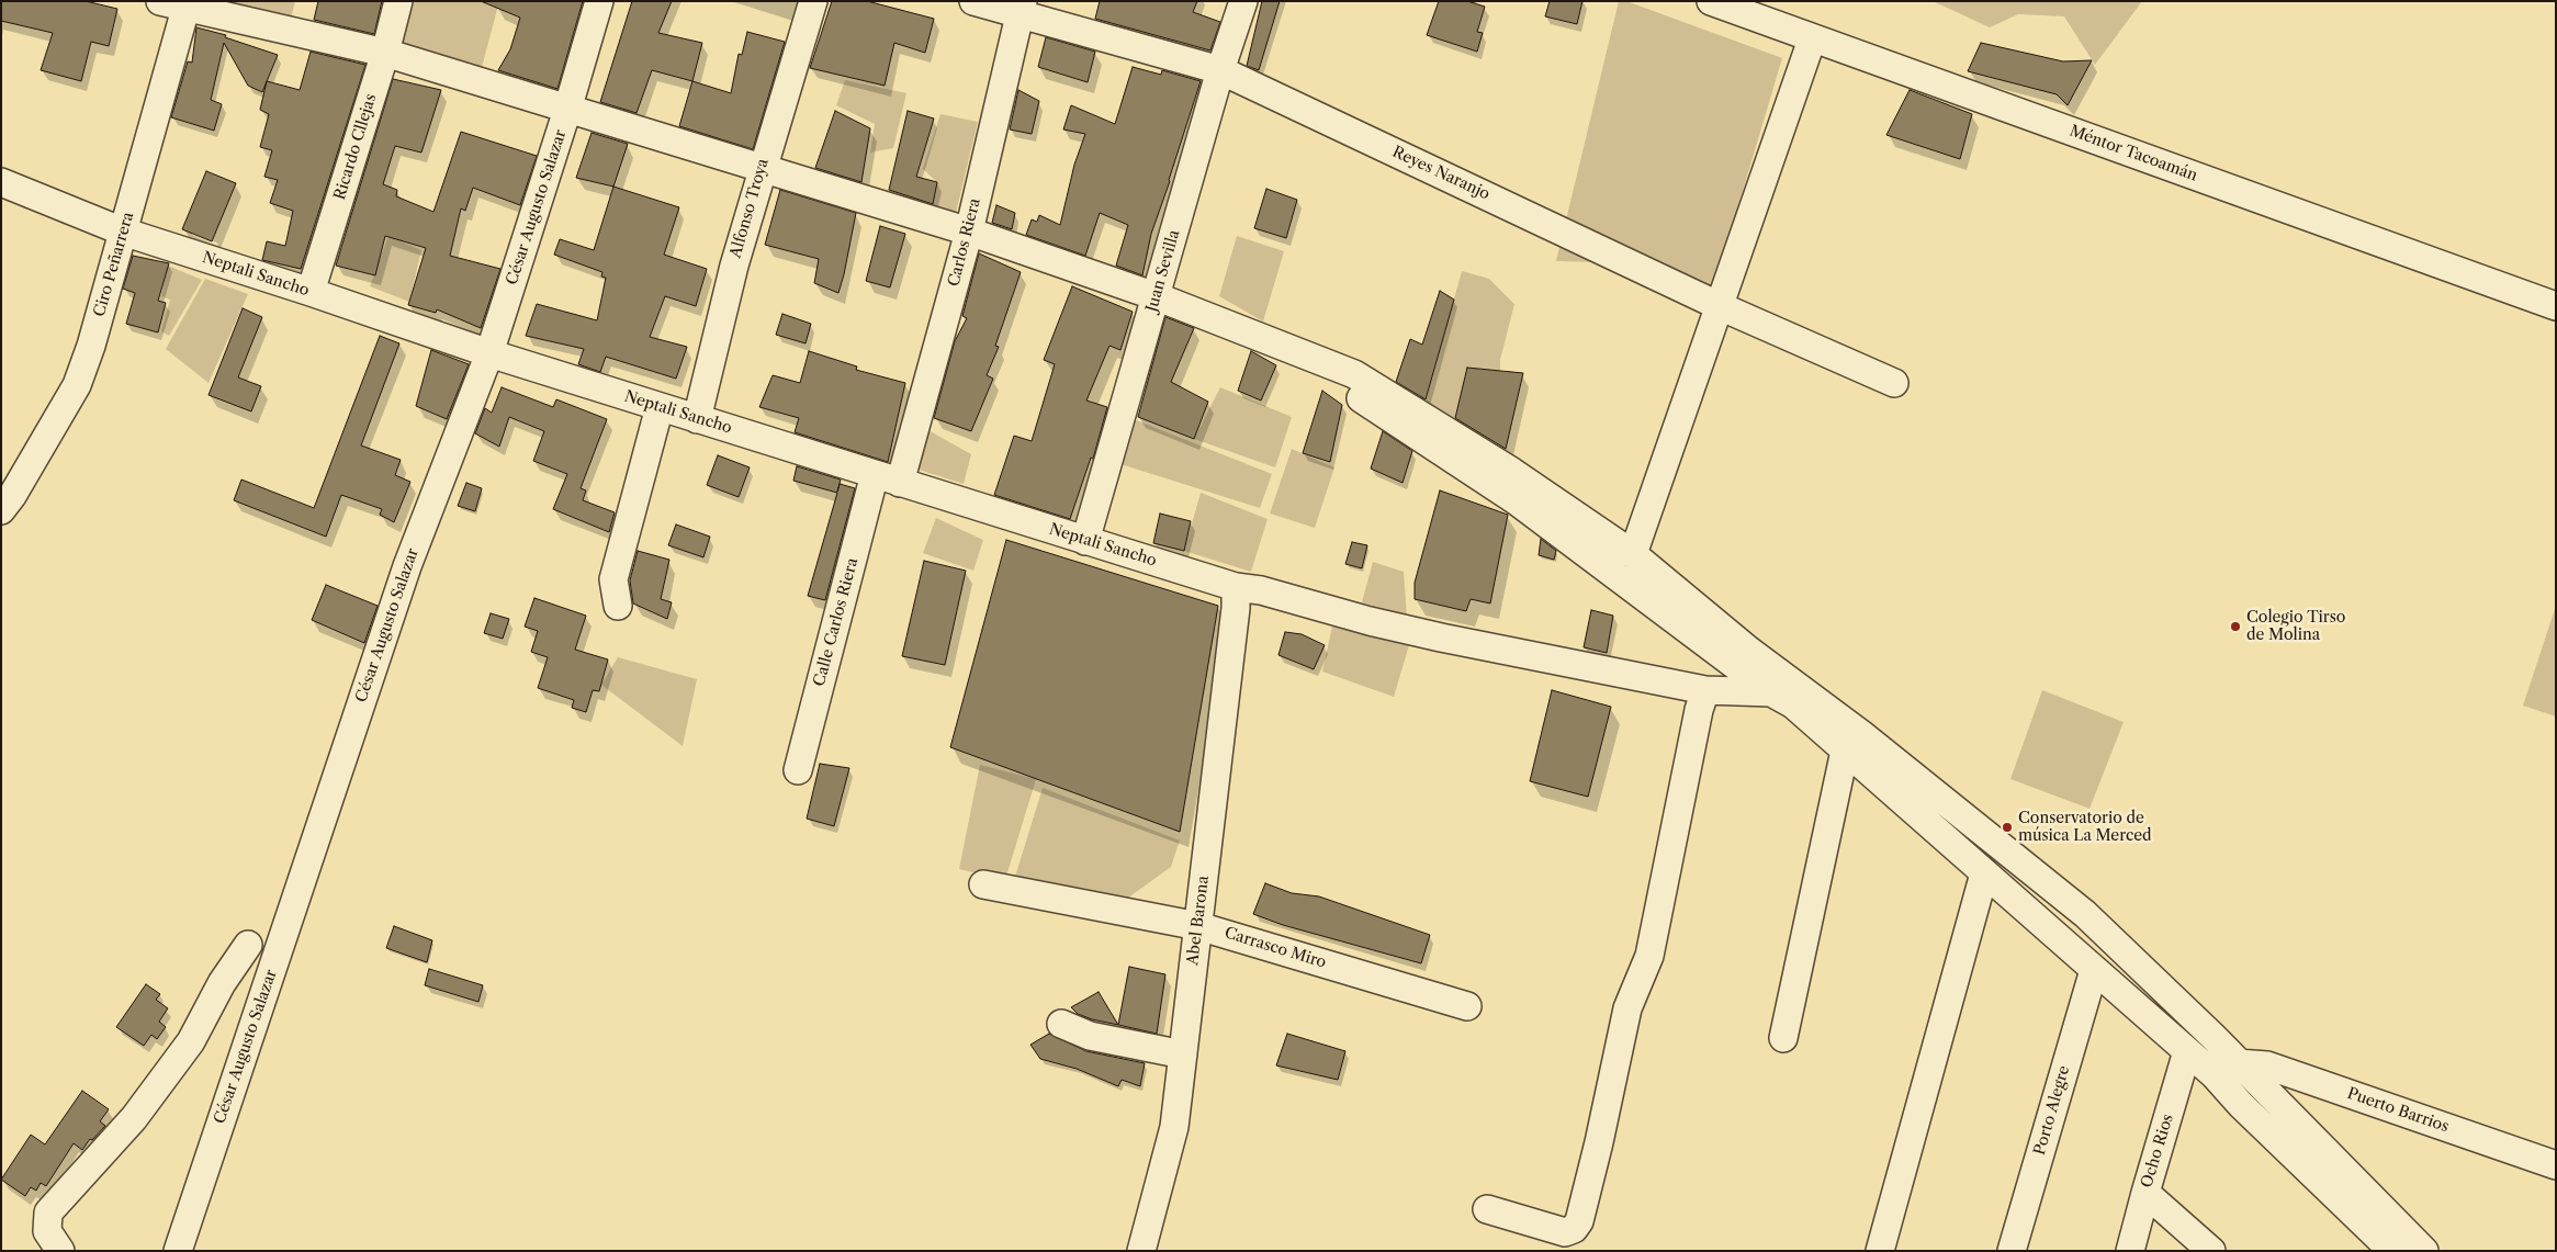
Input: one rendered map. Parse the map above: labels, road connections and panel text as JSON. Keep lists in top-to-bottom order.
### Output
{
  "streets": {
    "street": [
      "Ricardo Cllejas",
      "Méntor Tacoamán",
      "Reyes Naranjo",
      "César Augusto Salazar",
      "Alfonso Troya",
      "Carlos Riera",
      "Ciro Peñarrera",
      "Juan Sevilla",
      "Neptali Sancho",
      "Calle Carlos Riera",
      "Abel Barona",
      "Carrasco Miro",
      "Porto Alegre",
      "Puerto Barrios",
      "Ocho Rios"
    ]
  },
  "crossings": [
    ["Ricardo Cllejas", "Neptali Sancho"],
    ["Reyes Naranjo", "Carlos Riera"],
    ["Reyes Naranjo", "Juan Sevilla"],
    ["César Augusto Salazar", "Neptali Sancho"],
    ["Alfonso Troya", "Neptali Sancho"],
    ["Carlos Riera", "Neptali Sancho"],
    ["Carlos Riera", "Calle Carlos Riera"],
    ["Ciro Peñarrera", "Neptali Sancho"],
    ["Juan Sevilla", "Neptali Sancho"],
    ["Neptali Sancho", "Calle Carlos Riera"],
    ["Neptali Sancho", "Abel Barona"],
    ["Abel Barona", "Carrasco Miro"]
  ],
  "places": ["Colegio Tirso de Molina", "Conservatorio de música La Merced"]
}
